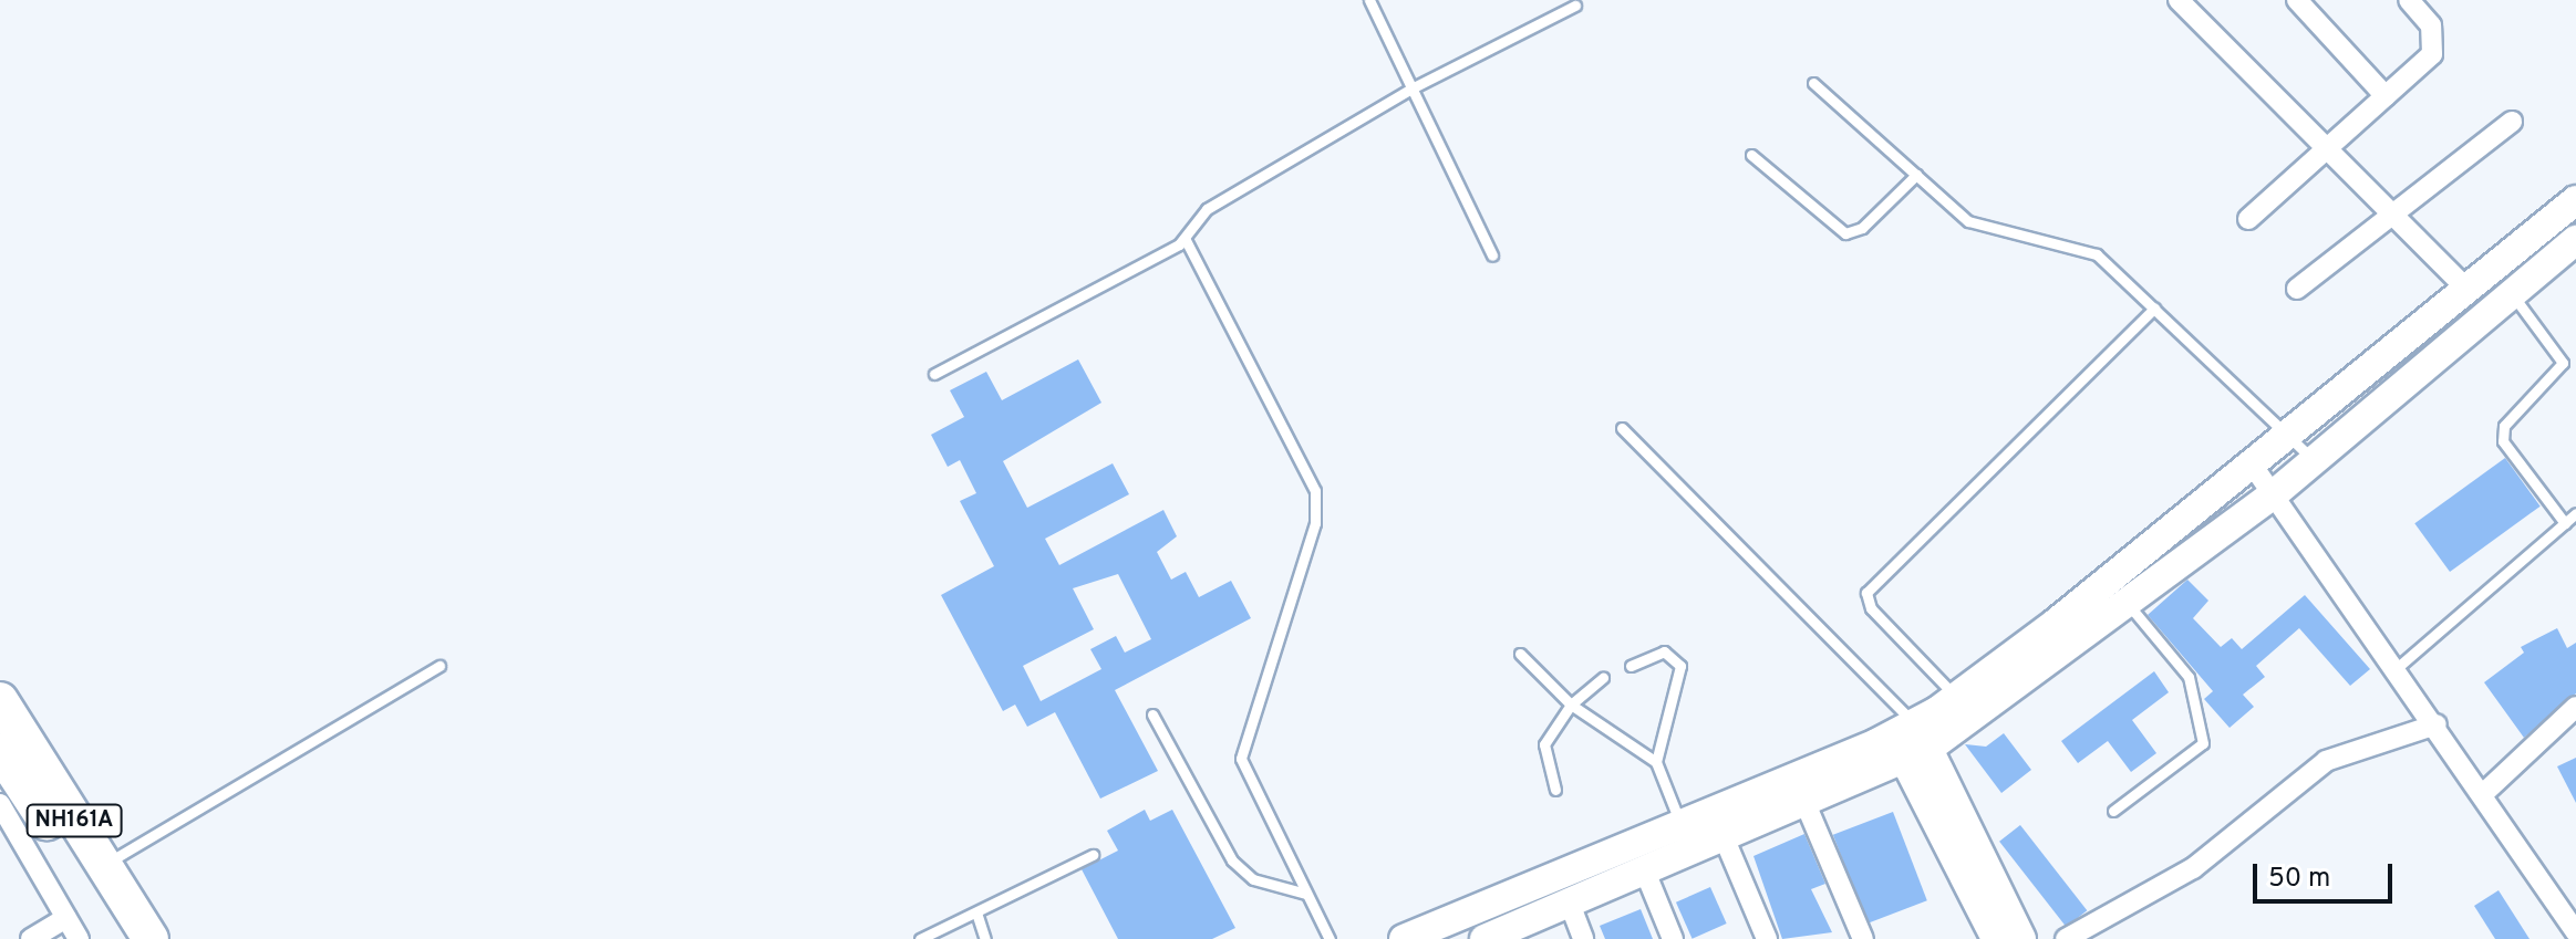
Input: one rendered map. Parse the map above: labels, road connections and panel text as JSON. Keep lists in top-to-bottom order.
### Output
{
  "streets": {
    "highway": ["NH161A"]
  },
  "scale_bar": "50 m"
}
